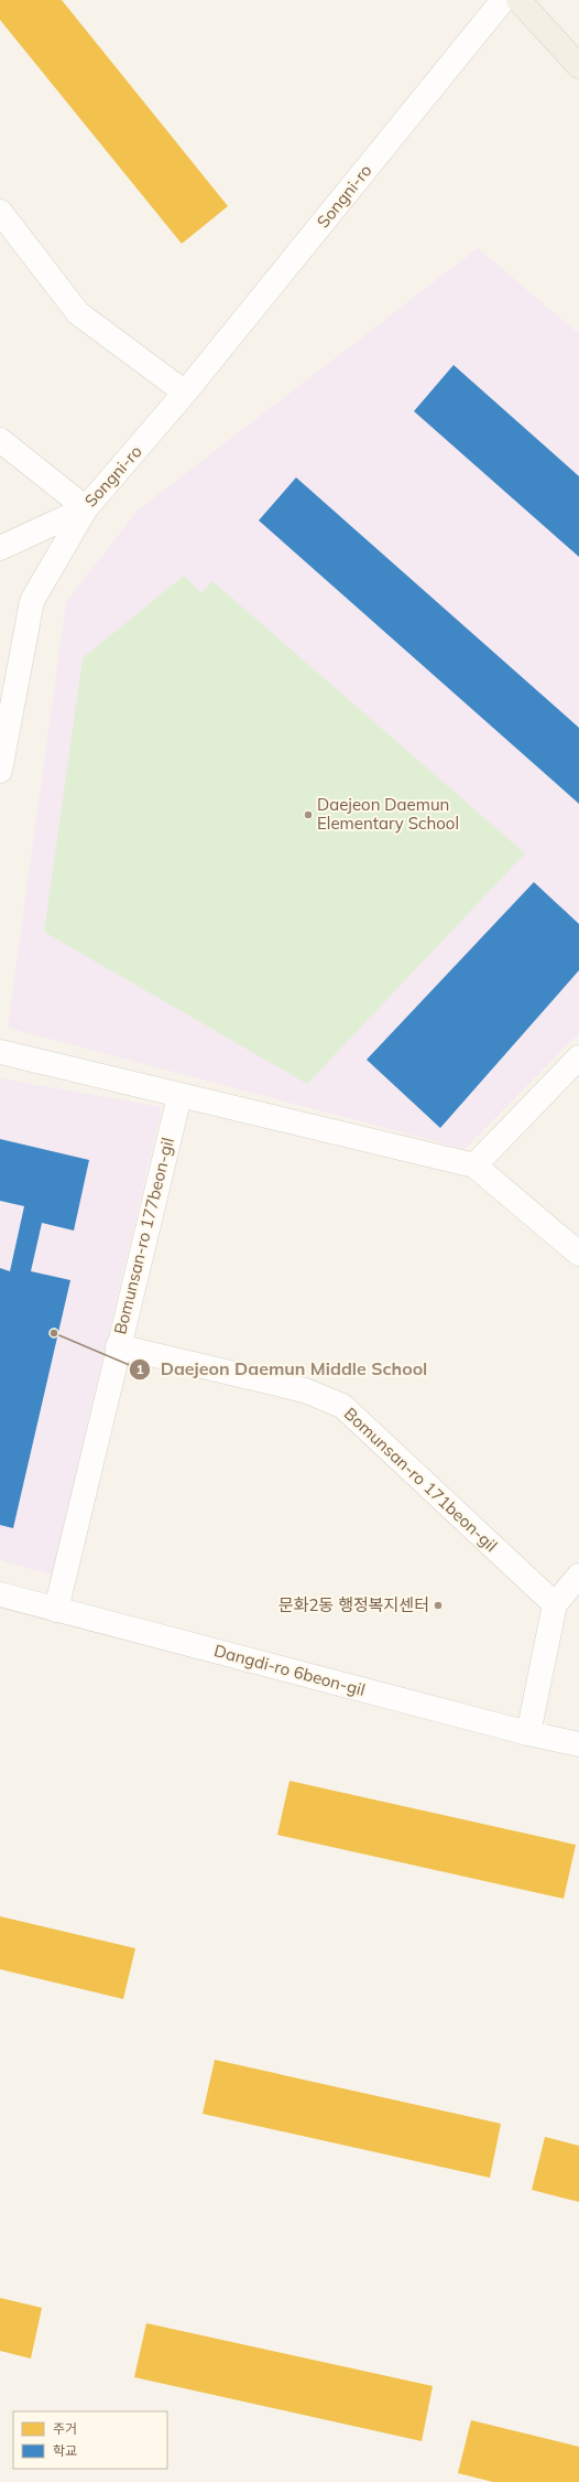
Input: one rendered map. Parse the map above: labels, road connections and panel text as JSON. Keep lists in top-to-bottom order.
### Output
{
  "streets": {
    "street": [
      "Songni-ro",
      "Bomunsan-ro 177beon-gil",
      "Bomunsan-ro 171beon-gil",
      "Dangdi-ro 6beon-gil"
    ]
  },
  "crossings": [
    ["Bomunsan-ro 177beon-gil", "Bomunsan-ro 171beon-gil"],
    ["Bomunsan-ro 177beon-gil", "Dangdi-ro 6beon-gil"]
  ],
  "places": ["Daejeon Daemun Elementary School", "Daejeon Daemun Middle School", "문화2동 행정복지센터"],
  "legend": ["주거", "학교"]
}
